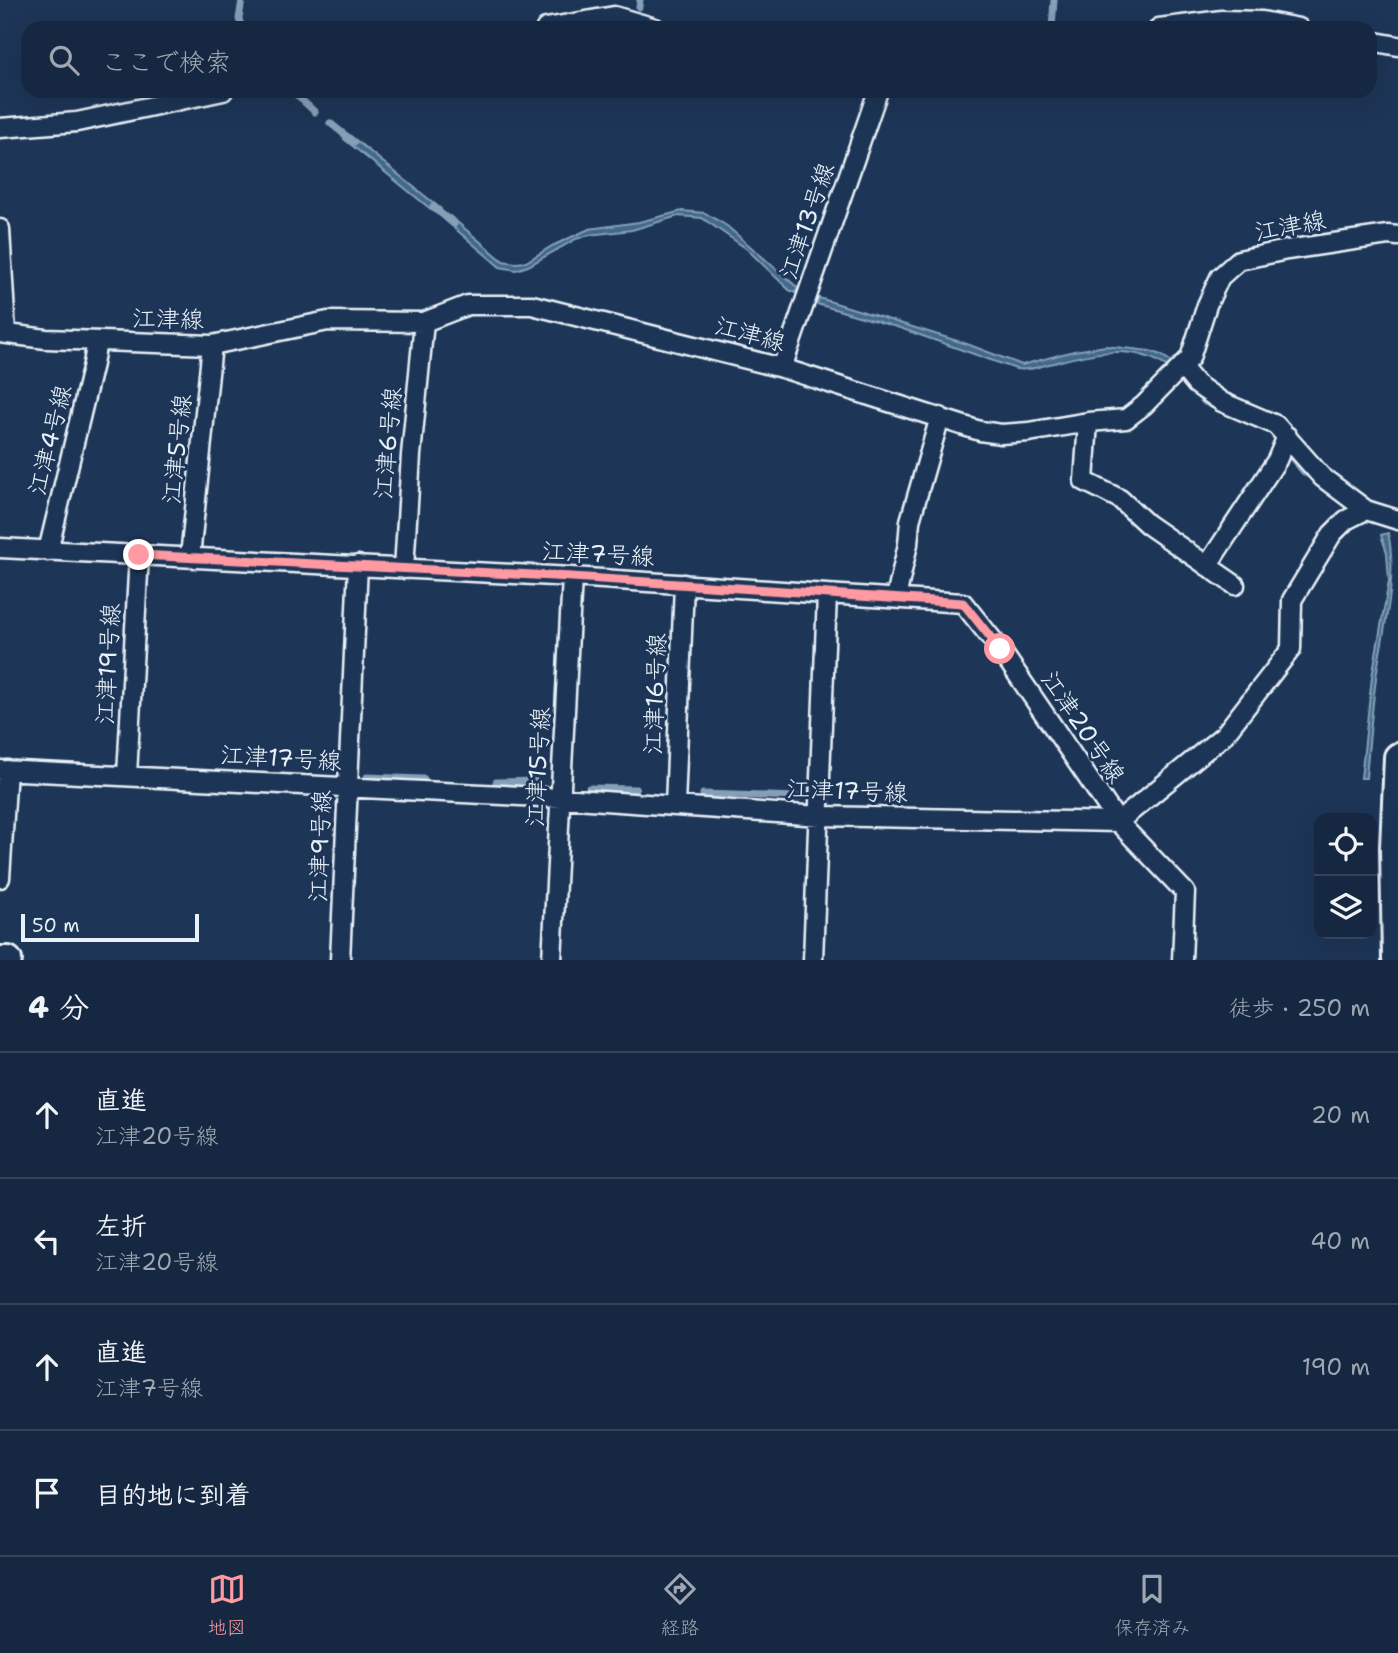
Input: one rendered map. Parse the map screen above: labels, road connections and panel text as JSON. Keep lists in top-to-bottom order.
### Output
{
  "streets": {
    "street": [
      "江津13号線",
      "江津線",
      "江津4号線",
      "江津6号線",
      "江津5号線",
      "江津7号線",
      "江津19号線",
      "江津16号線",
      "江津20号線",
      "江津17号線",
      "江津15号線",
      "江津9号線"
    ]
  },
  "crossings": [
    ["江津13号線", "江津線"],
    ["江津線", "江津4号線"],
    ["江津線", "江津6号線"],
    ["江津線", "江津5号線"],
    ["江津4号線", "江津7号線"],
    ["江津6号線", "江津7号線"],
    ["江津5号線", "江津7号線"],
    ["江津7号線", "江津19号線"],
    ["江津7号線", "江津16号線"],
    ["江津7号線", "江津20号線"],
    ["江津7号線", "江津15号線"],
    ["江津7号線", "江津9号線"],
    ["江津19号線", "江津17号線"],
    ["江津16号線", "江津17号線"],
    ["江津20号線", "江津17号線"],
    ["江津17号線", "江津15号線"],
    ["江津17号線", "江津9号線"]
  ],
  "scale_bar": "50 m",
  "page": {
    "search": "ここで検索",
    "scale": "50 m",
    "heading": ["4 分", "徒歩 · 250 m"],
    "list": [
      ["直進", "江津20号線", "20 m"],
      ["左折", "江津20号線", "40 m"],
      ["直進", "江津7号線", "190 m"],
      "目的地に到着"
    ],
    "nav": ["地図", "経路", "保存済み"]
  }
}
